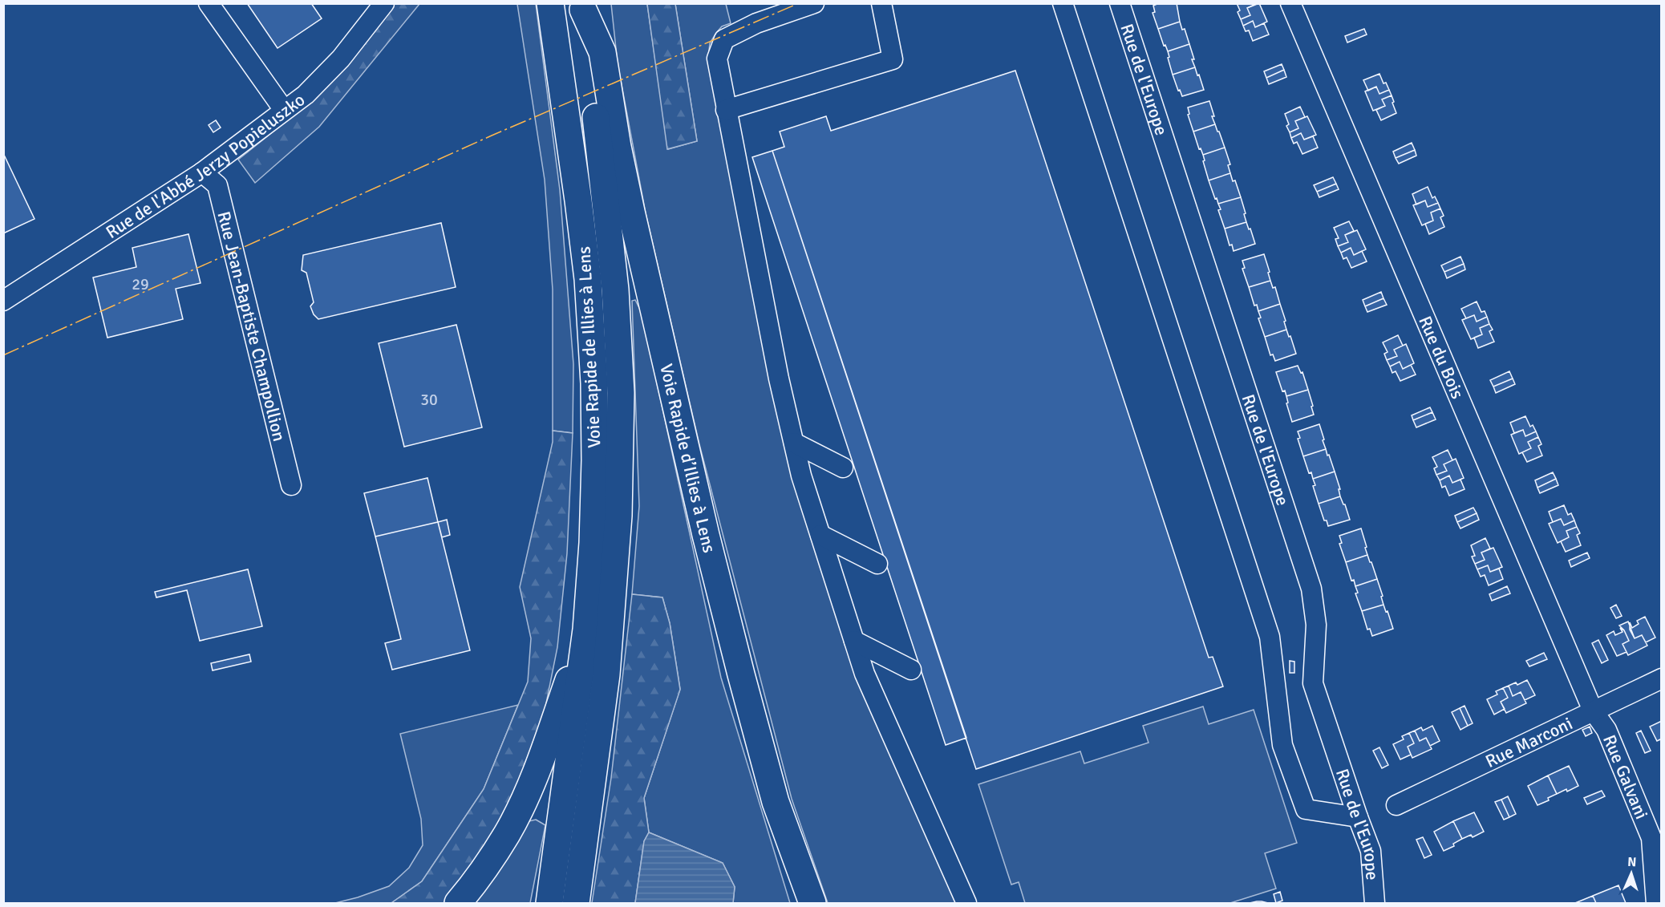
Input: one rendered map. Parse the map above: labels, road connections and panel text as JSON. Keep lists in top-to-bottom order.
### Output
{
  "streets": {
    "highway": ["Voie Rapide de Illies à Lens", "Voie Rapide d’Illies à Lens"],
    "street": [
      "Rue de l'Europe",
      "Rue de l'Abbé Jerzy Popieluszko",
      "Rue Jean-Baptiste Champollion",
      "Rue du Bois",
      "Rue Marconi",
      "Rue Galvani"
    ]
  },
  "crossings": [
    ["Rue de l'Abbé Jerzy Popieluszko", "Rue Jean-Baptiste Champollion"],
    ["Rue du Bois", "Rue Marconi"],
    ["Rue du Bois", "Rue Galvani"],
    ["Rue Marconi", "Rue Galvani"]
  ],
  "house_numbers": ["29", "30"],
  "north": "top"
}
